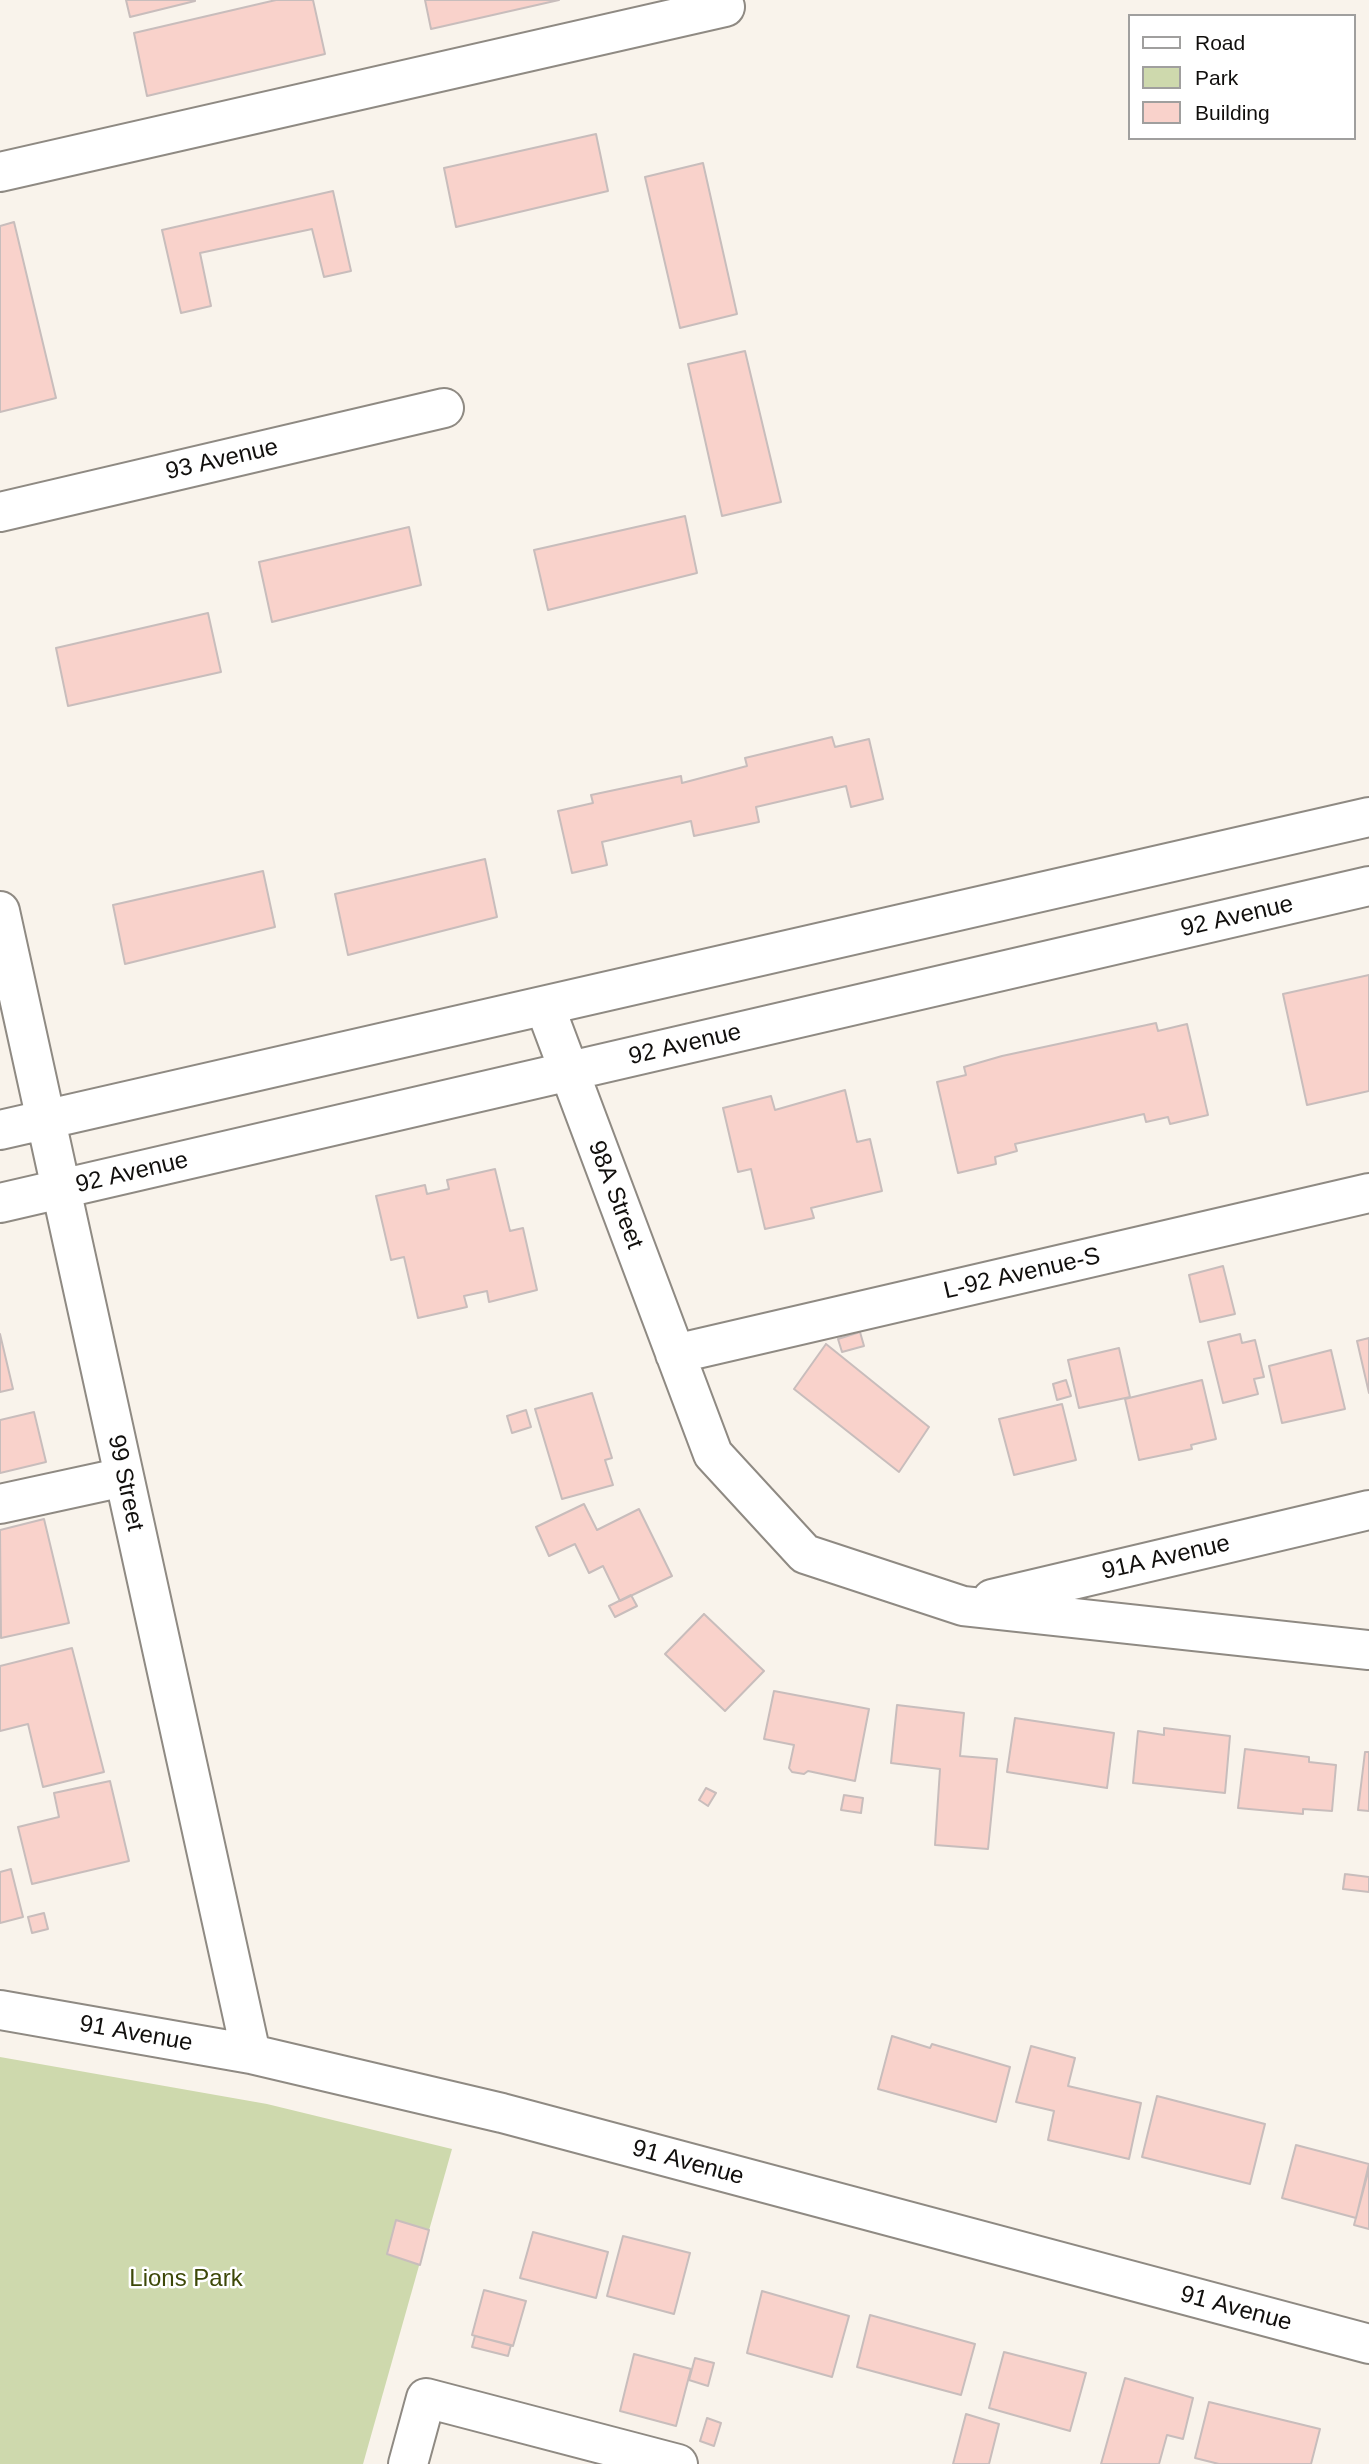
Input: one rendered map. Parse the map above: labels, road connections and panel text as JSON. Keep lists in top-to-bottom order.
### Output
{
  "streets": {
    "street": [
      "93 Avenue",
      "92 Avenue",
      "98A Street",
      "L-92 Avenue-S",
      "99 Street",
      "91A Avenue",
      "91 Avenue"
    ]
  },
  "crossings": [
    ["92 Avenue", "98A Street"],
    ["92 Avenue", "99 Street"],
    ["98A Street", "L-92 Avenue-S"],
    ["98A Street", "91A Avenue"],
    ["L-92 Avenue-S", "91A Avenue"],
    ["99 Street", "91 Avenue"]
  ],
  "parks": ["Lions Park"],
  "legend": ["Road", "Park", "Building"]
}
